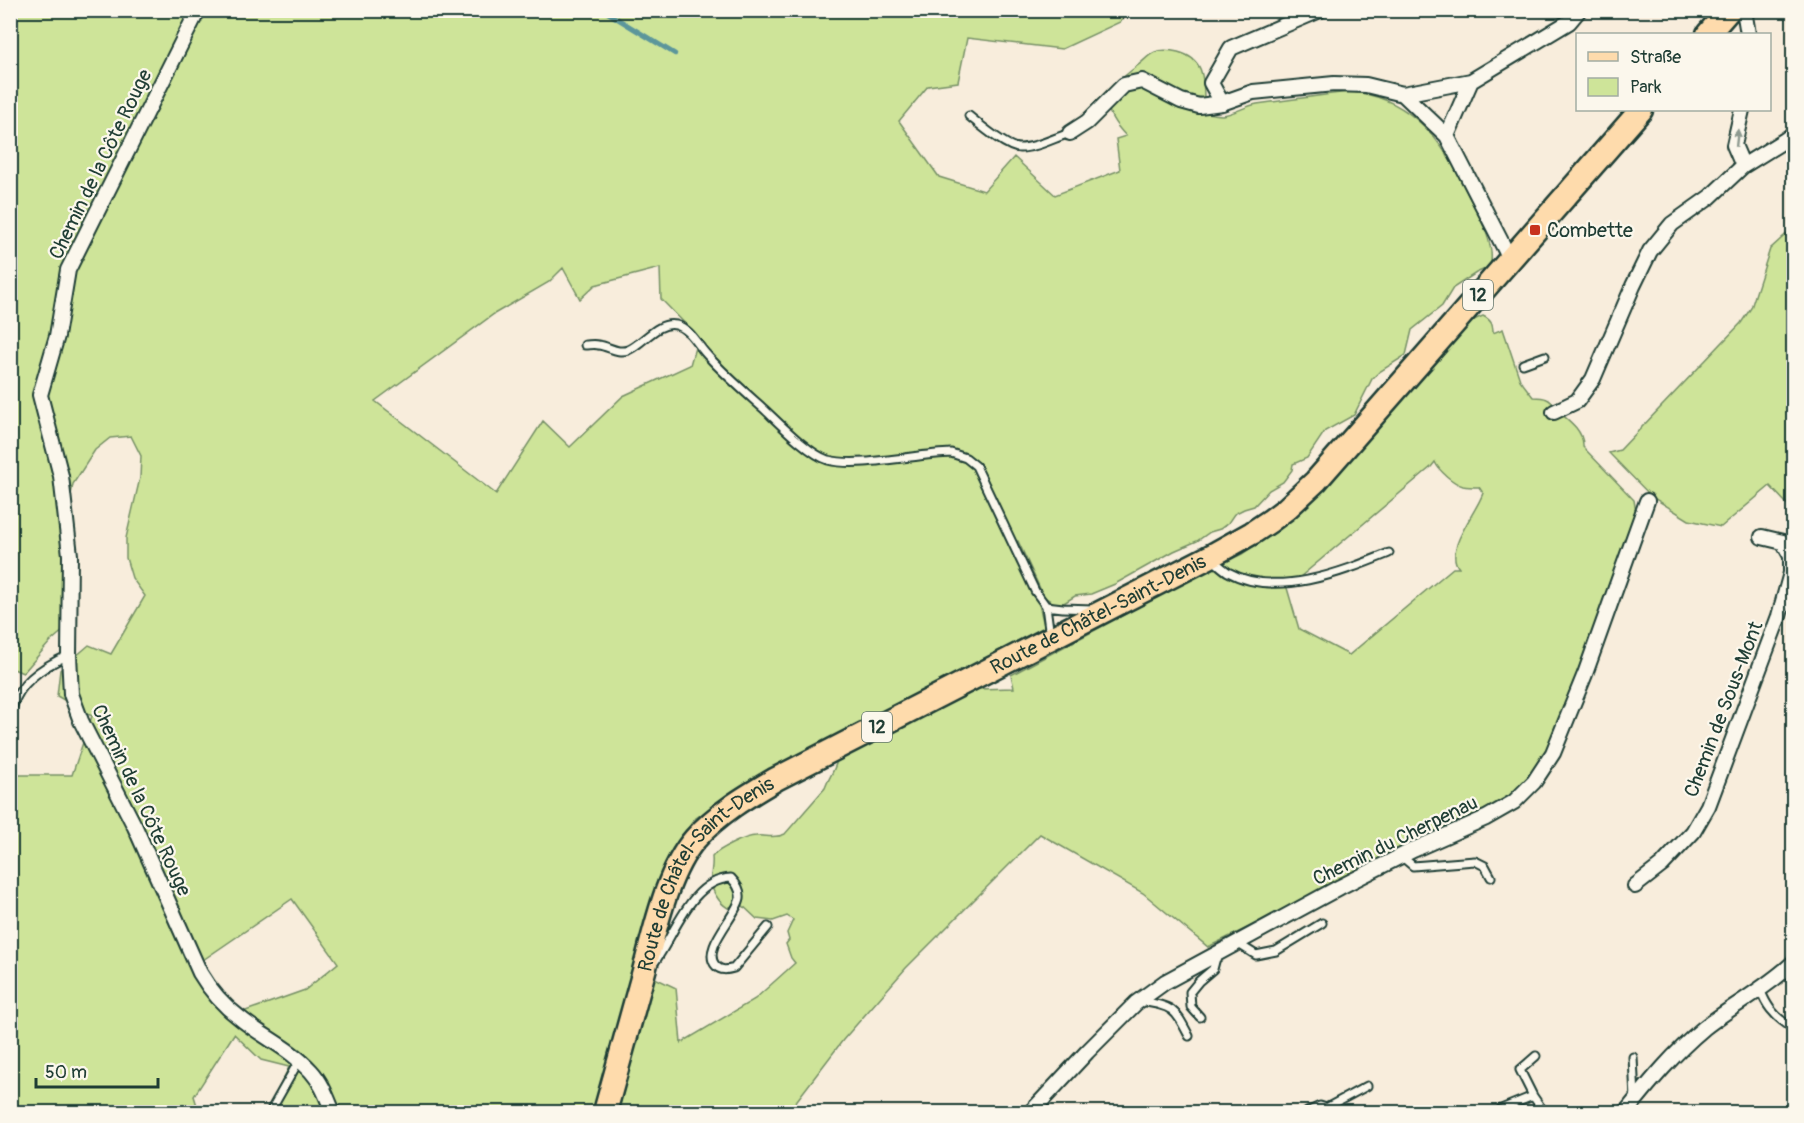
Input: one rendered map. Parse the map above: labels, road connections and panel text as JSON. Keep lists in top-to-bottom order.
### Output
{
  "streets": {
    "main road": ["12", "Route de Châtel-Saint-Denis"],
    "street": ["Chemin de la Côte Rouge", "Chemin de Sous-Mont", "Chemin du Cherpenau"]
  },
  "places": {
    "transit": ["Combette"]
  },
  "legend": ["Straße", "Park"],
  "scale_bar": "50 m"
}
